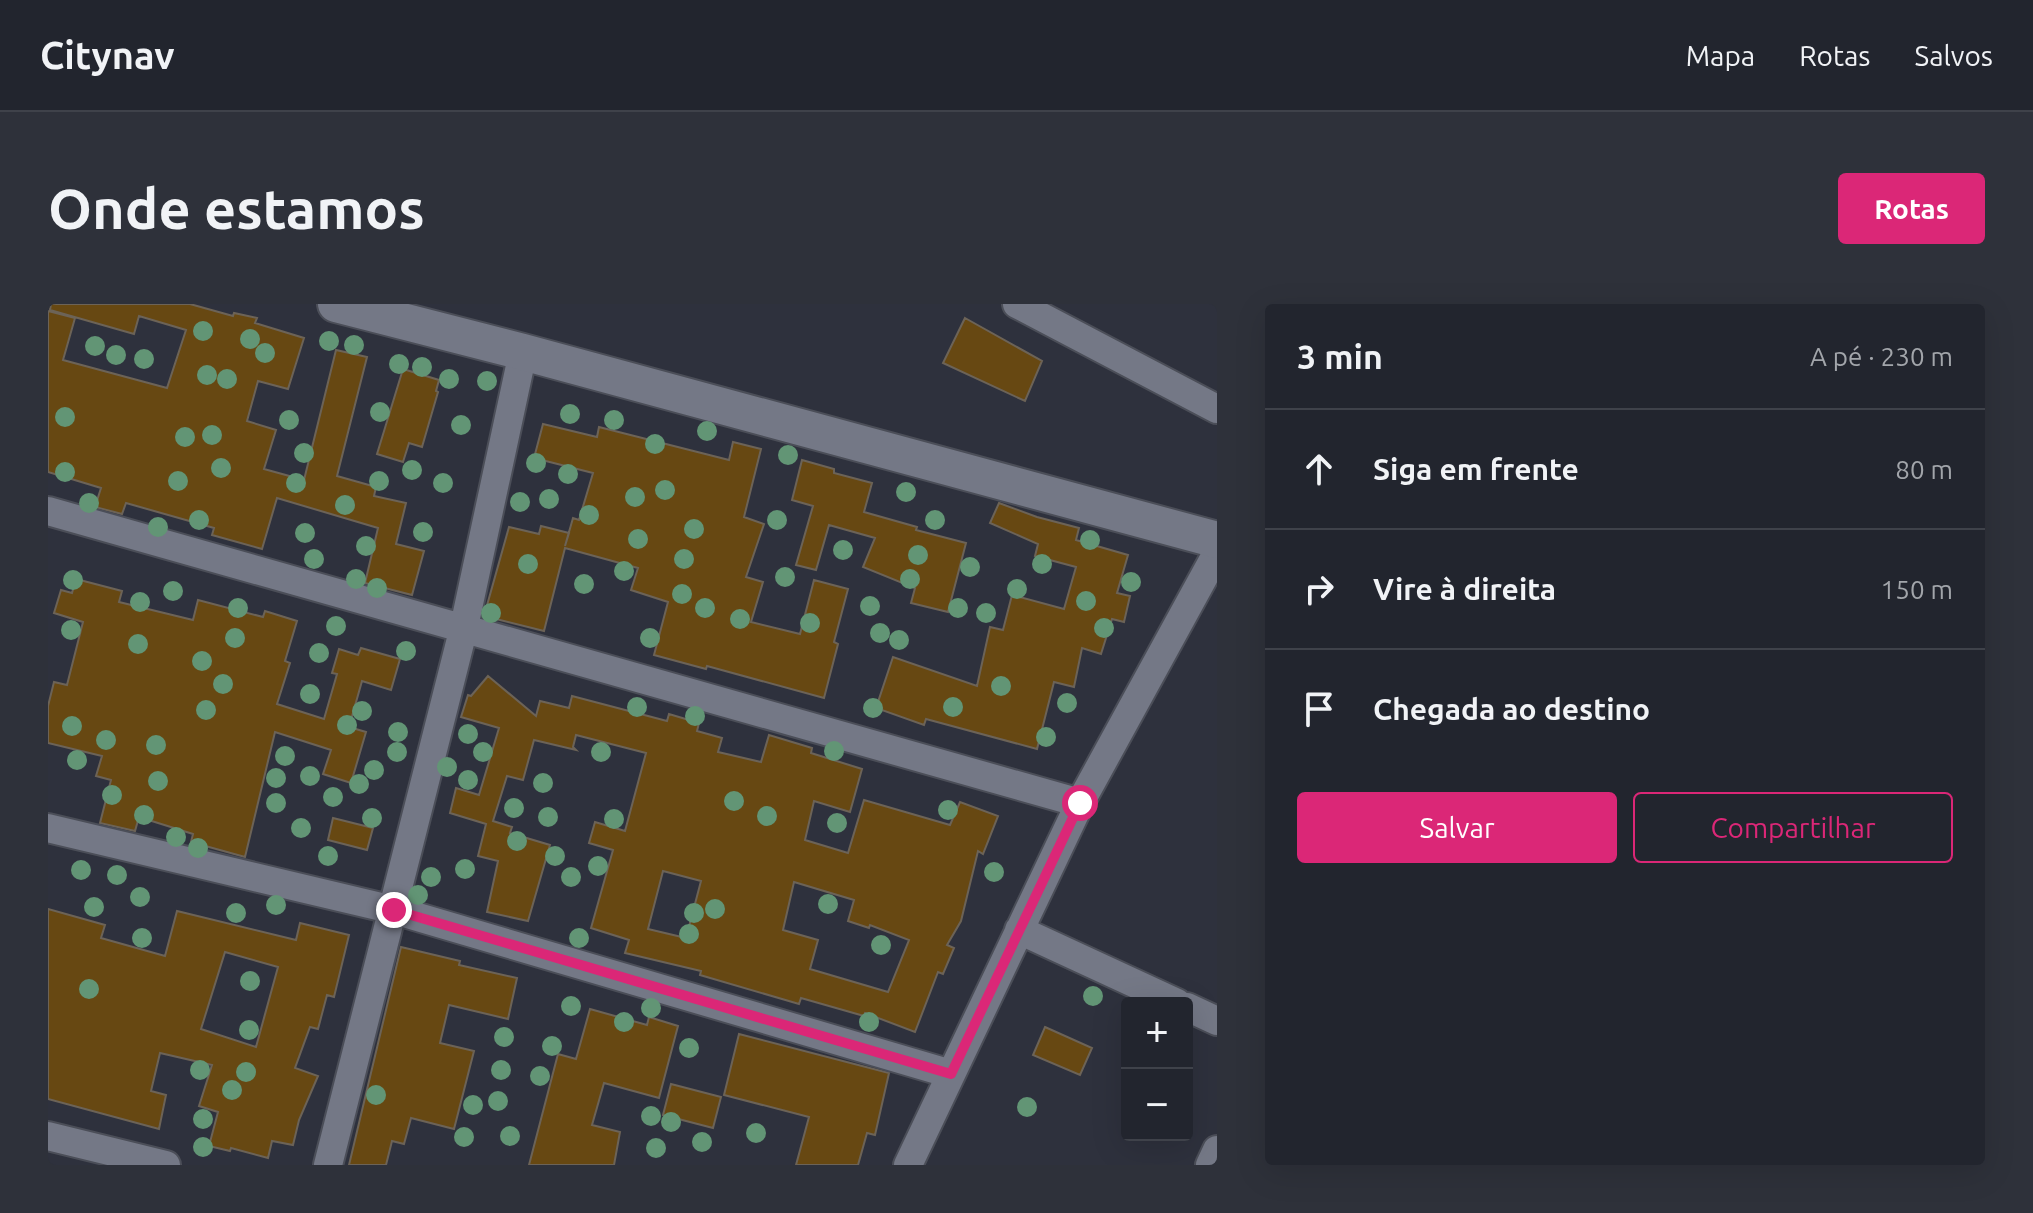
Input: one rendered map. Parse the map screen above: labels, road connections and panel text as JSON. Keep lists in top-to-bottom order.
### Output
{
  "page": {
    "header": "Citynav",
    "nav": ["Mapa", "Rotas", "Salvos"],
    "buttons": [
      "Rotas",
      ["Salvar", "Compartilhar"]
    ],
    "title": "Onde estamos",
    "heading": ["3 min", "A pé · 230 m"],
    "list": [
      ["Siga em frente", "80 m"],
      ["Vire à direita", "150 m"],
      "Chegada ao destino"
    ],
    "map_buttons": ["+", "−"]
  }
}
